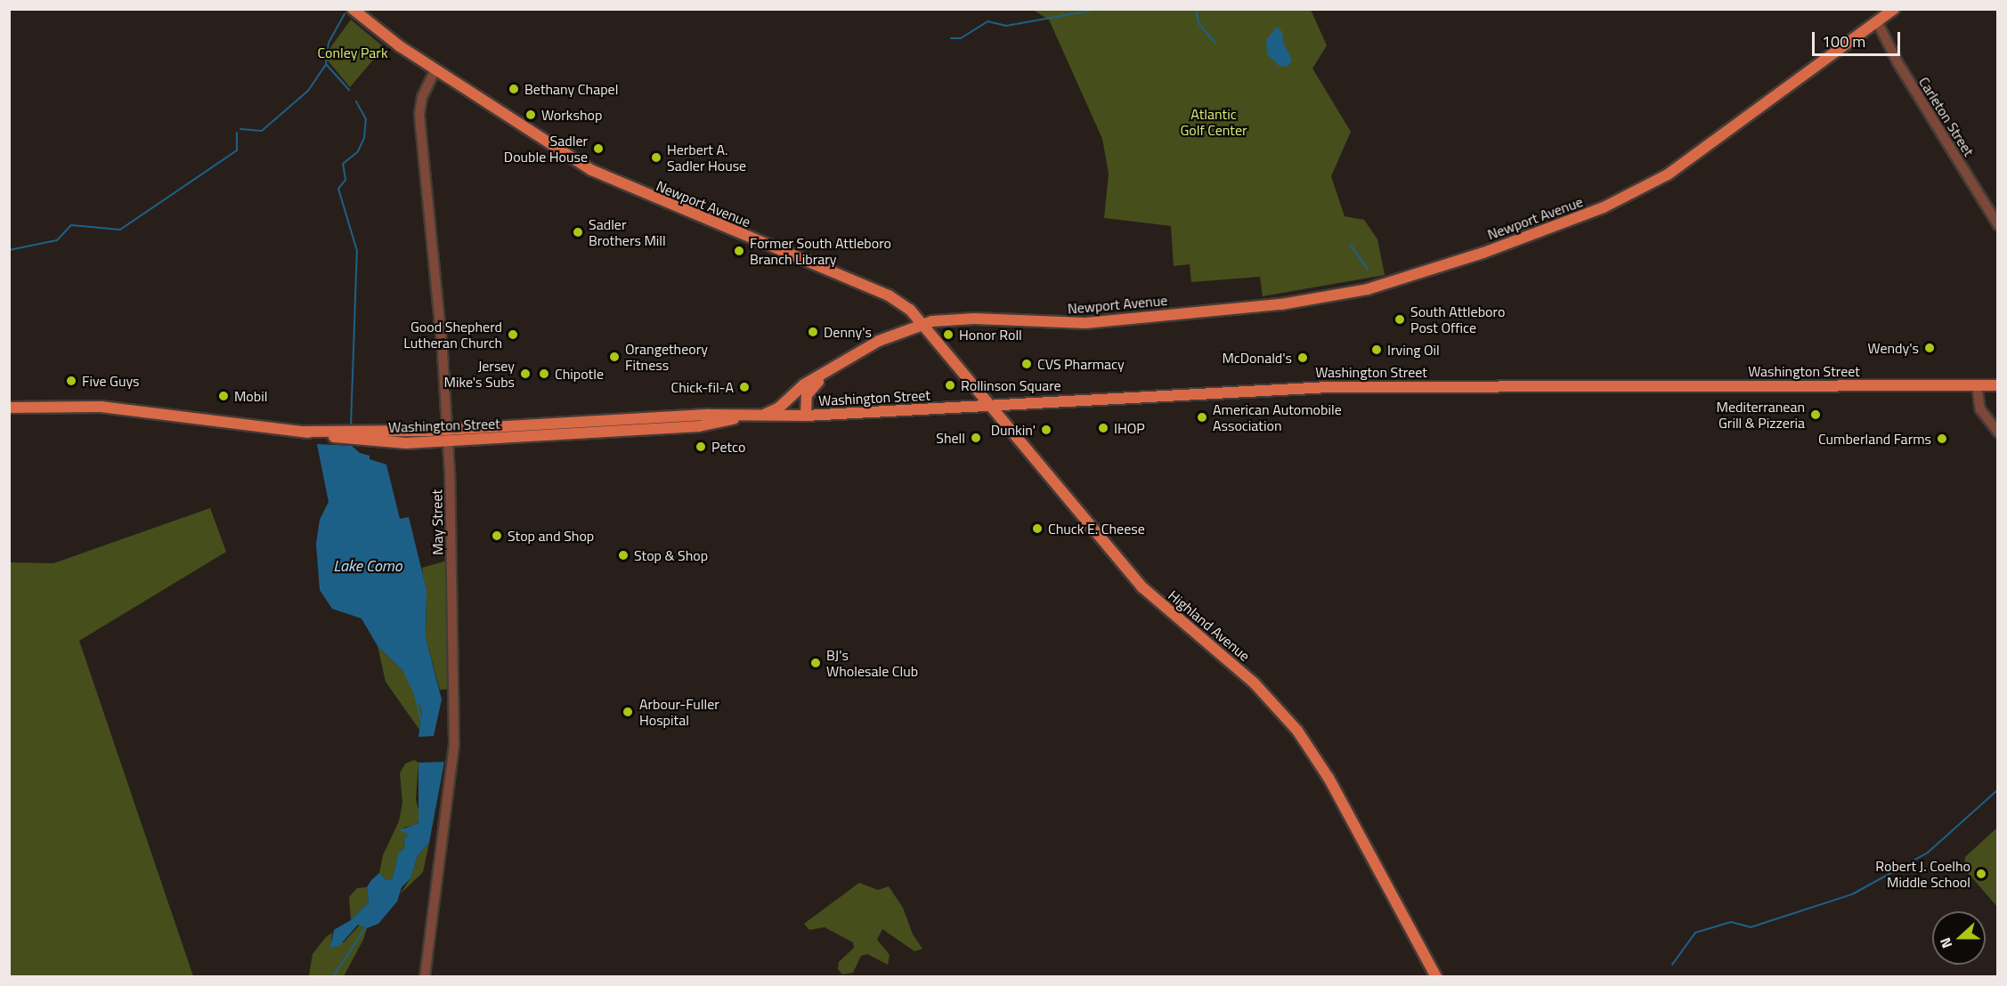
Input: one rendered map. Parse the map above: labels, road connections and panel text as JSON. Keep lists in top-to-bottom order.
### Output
{
  "streets": {
    "main road": ["Newport Avenue", "Washington Street", "Highland Avenue"],
    "street": ["Carleton Street", "May Street"]
  },
  "crossings": [
    ["Carleton Street", "Newport Avenue"],
    ["Newport Avenue", "May Street"],
    ["Newport Avenue", "Highland Avenue"],
    ["Washington Street", "May Street"],
    ["Washington Street", "Highland Avenue"]
  ],
  "water": ["Lake Como"],
  "parks": ["Conley Park", "Atlantic Golf Center"],
  "places": [
    "Bethany Chapel",
    "Workshop",
    "Sadler Double House",
    "Herbert A. Sadler House",
    "Sadler Brothers Mill",
    "Former South Attleboro Branch Library",
    "South Attleboro Post Office",
    "Denny's",
    "Good Shepherd Lutheran Church",
    "Honor Roll",
    "Wendy's",
    "Irving Oil",
    "Orangetheory Fitness",
    "McDonald's",
    "CVS Pharmacy",
    "Jersey Mike's Subs",
    "Chipotle",
    "Five Guys",
    "Rollinson Square",
    "Chick-fil-A",
    "Mobil",
    "Mediterranean Grill & Pizzeria",
    "American Automobile Association",
    "IHOP",
    "Dunkin'",
    "Shell",
    "Cumberland Farms",
    "Petco",
    "Chuck E. Cheese",
    "Stop and Shop",
    "Stop & Shop",
    "BJ's Wholesale Club",
    "Arbour-Fuller Hospital",
    "Robert J. Coelho Middle School"
  ],
  "scale_bar": "100 m",
  "north": "left"
}
